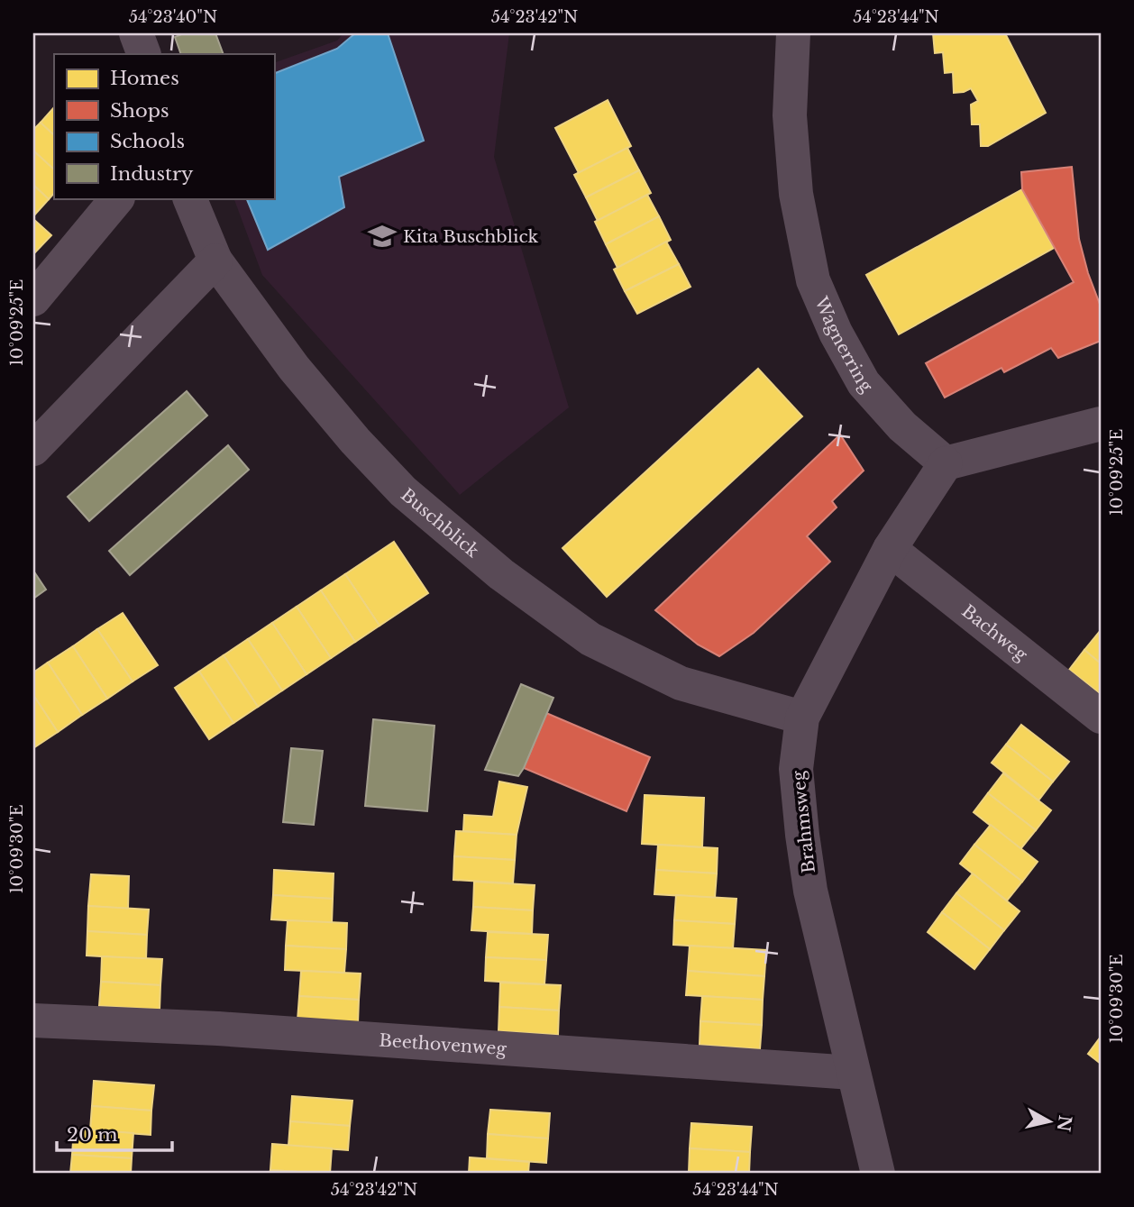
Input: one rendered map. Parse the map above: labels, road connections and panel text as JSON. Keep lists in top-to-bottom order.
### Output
{
  "streets": {
    "street": [
      "Wagnerring",
      "Buschblick",
      "Bachweg",
      "Brahmsweg",
      "Beethovenweg"
    ]
  },
  "crossings": [
    ["Wagnerring", "Brahmsweg"],
    ["Buschblick", "Brahmsweg"],
    ["Bachweg", "Brahmsweg"],
    ["Brahmsweg", "Beethovenweg"]
  ],
  "places": {
    "school or university": ["Kita Buschblick"]
  },
  "legend": [
    "Homes",
    "Shops",
    "Schools",
    "Industry"
  ],
  "scale_bar": "20 m",
  "north": "right",
  "coordinates": [
    "54°23'40\"N",
    "54°23'42\"N",
    "54°23'44\"N",
    "10°09'25\"E",
    "10°09'30\"E"
  ]
}
